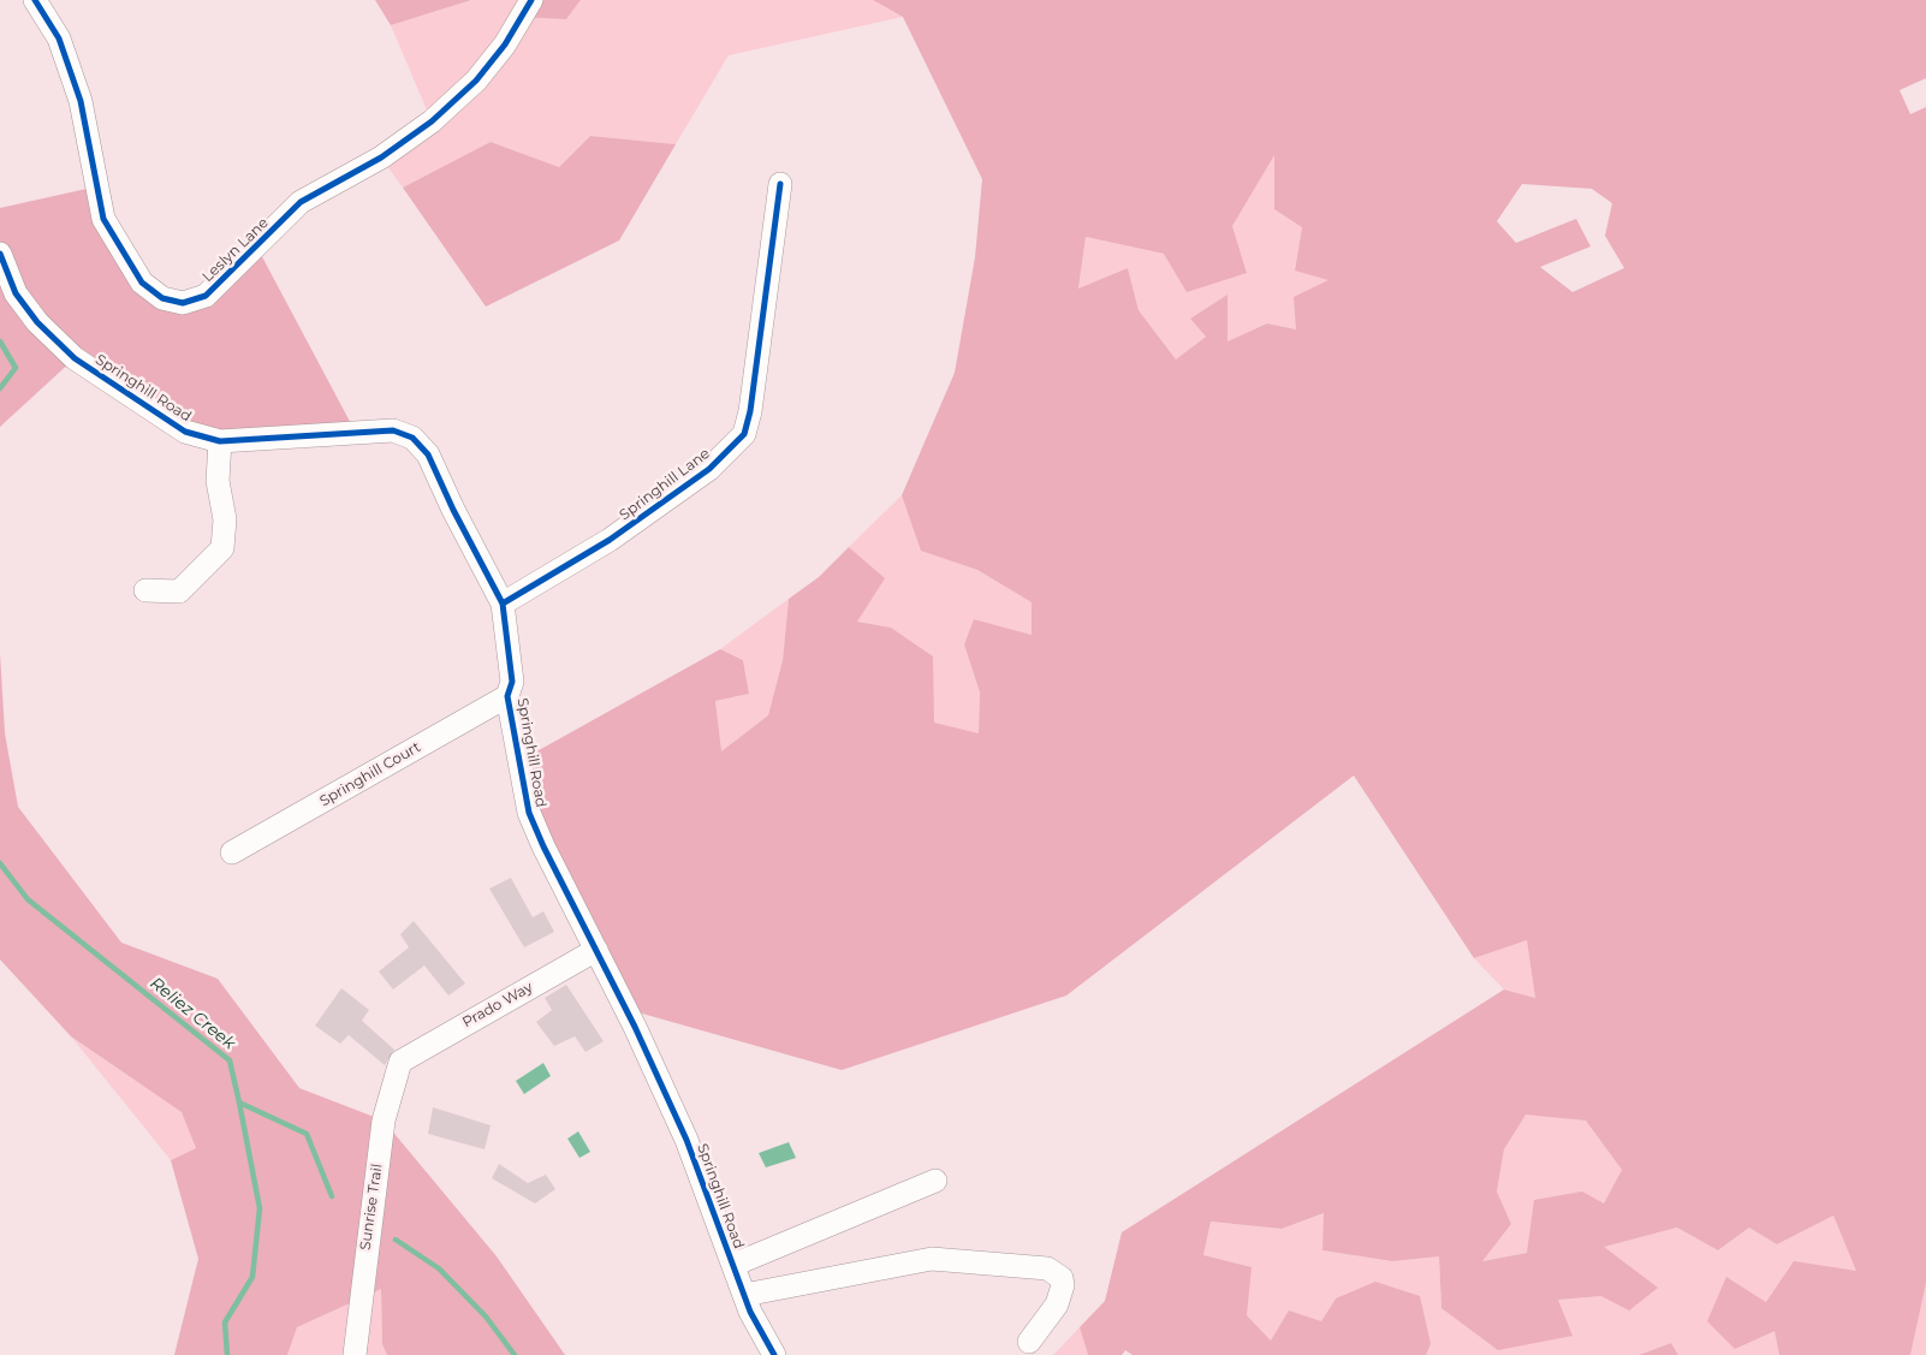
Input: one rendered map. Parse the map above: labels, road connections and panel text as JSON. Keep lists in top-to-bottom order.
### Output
{
  "streets": {
    "street": [
      "Leslyn Lane",
      "Springhill Road",
      "Springhill Lane",
      "Springhill Court",
      "Prado Way",
      "Sunrise Trail"
    ]
  },
  "crossings": [
    ["Springhill Road", "Springhill Lane"],
    ["Springhill Road", "Springhill Court"],
    ["Springhill Road", "Prado Way"],
    ["Prado Way", "Sunrise Trail"]
  ],
  "water": ["Reliez Creek"]
}
